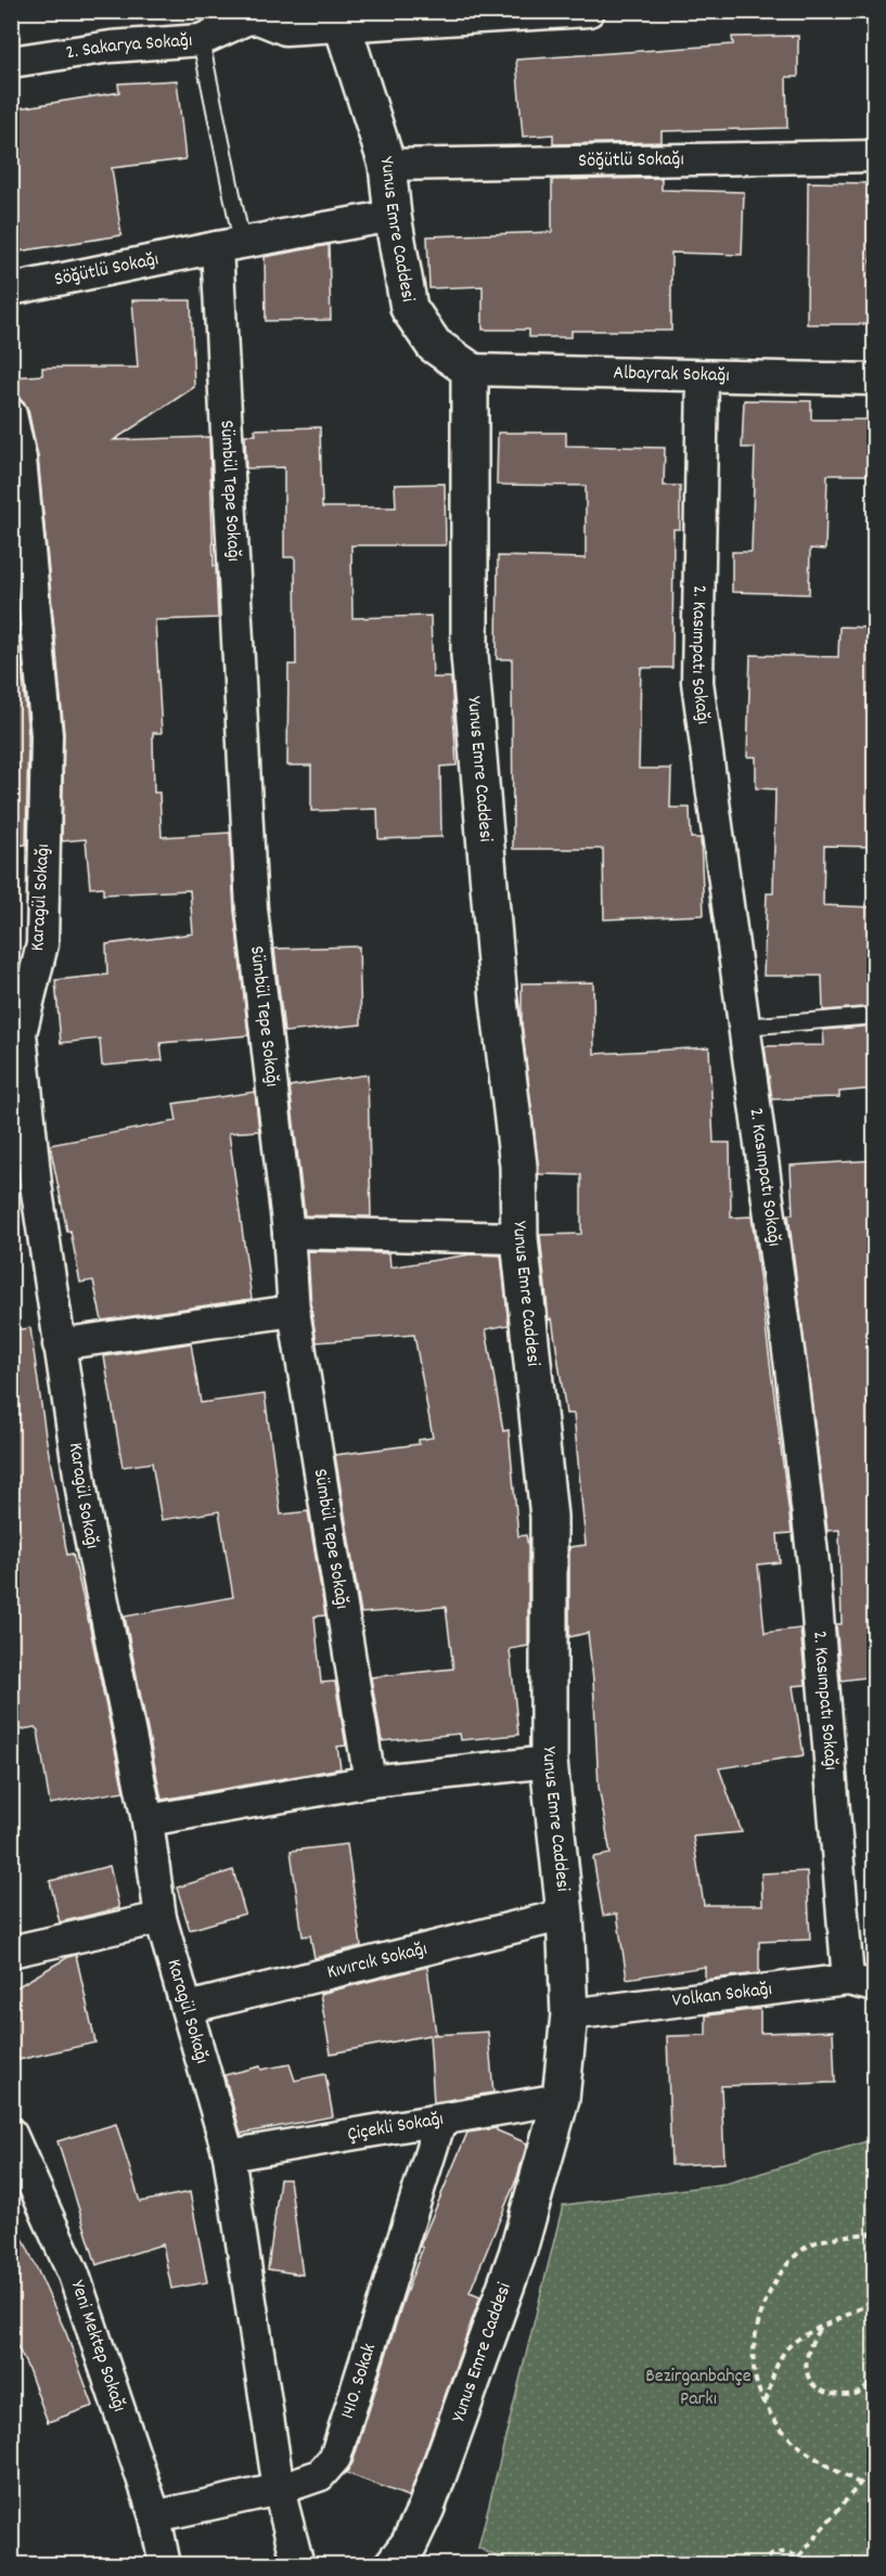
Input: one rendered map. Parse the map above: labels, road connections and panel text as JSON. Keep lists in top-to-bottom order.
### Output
{
  "streets": {
    "street": [
      "2. Sakarya Sokağı",
      "Söğütlü Sokağı",
      "Yunus Emre Caddesi",
      "Albayrak Sokağı",
      "Sümbül Tepe Sokağı",
      "2. Kasımpatı Sokağı",
      "Karagül Sokağı",
      "Kıvırcık Sokağı",
      "Volkan Sokağı",
      "Çiçekli Sokağı",
      "Yeni Mektep Sokağı",
      "1410. Sokak"
    ]
  },
  "crossings": [
    ["2. Sakarya Sokağı", "Yunus Emre Caddesi"],
    ["Söğütlü Sokağı", "Yunus Emre Caddesi"],
    ["Söğütlü Sokağı", "Sümbül Tepe Sokağı"],
    ["Yunus Emre Caddesi", "Albayrak Sokağı"],
    ["Yunus Emre Caddesi", "Kıvırcık Sokağı"],
    ["Yunus Emre Caddesi", "Volkan Sokağı"],
    ["Yunus Emre Caddesi", "Çiçekli Sokağı"],
    ["Albayrak Sokağı", "2. Kasımpatı Sokağı"],
    ["2. Kasımpatı Sokağı", "Volkan Sokağı"],
    ["Karagül Sokağı", "Kıvırcık Sokağı"],
    ["Karagül Sokağı", "Çiçekli Sokağı"],
    ["Karagül Sokağı", "1410. Sokak"],
    ["Çiçekli Sokağı", "1410. Sokak"],
    ["Yeni Mektep Sokağı", "1410. Sokak"]
  ],
  "parks": ["Bezirganbahçe Parkı"]
}
